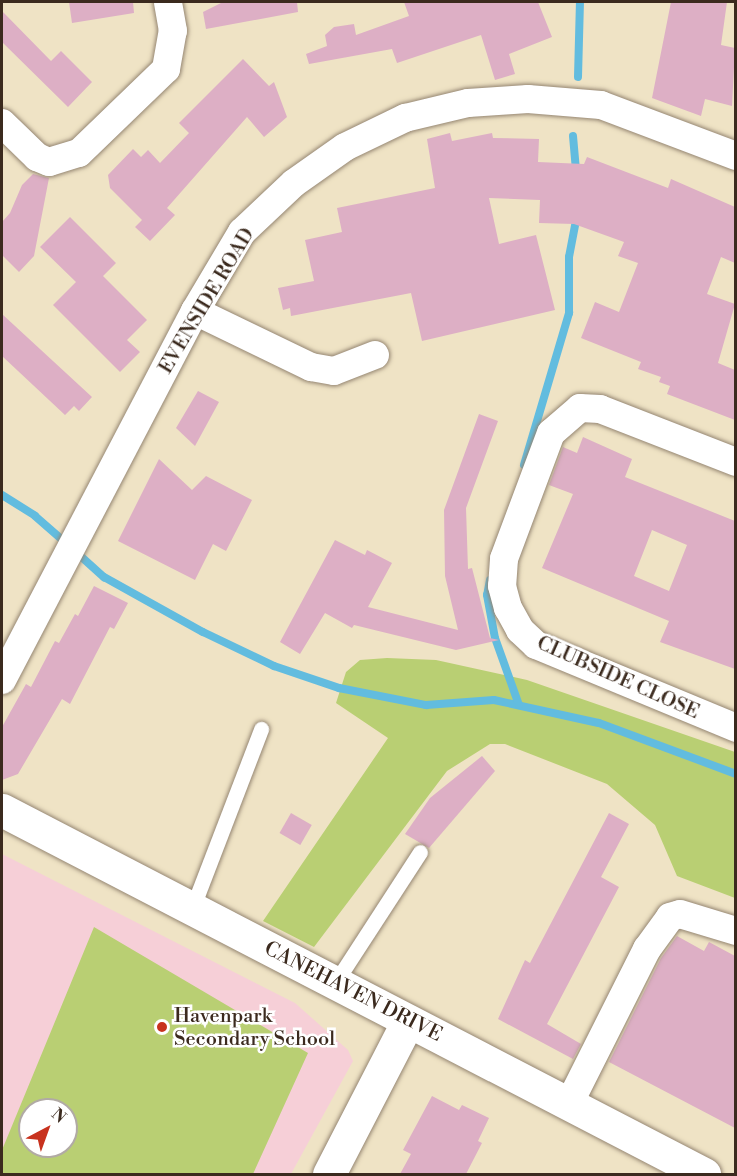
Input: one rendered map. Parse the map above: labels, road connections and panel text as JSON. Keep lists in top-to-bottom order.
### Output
{
  "streets": {
    "street": ["EVENSIDE ROAD", "CLUBSIDE CLOSE", "CANEHAVEN DRIVE"]
  },
  "places": ["Havenpark Secondary School"],
  "north": "top right"
}
